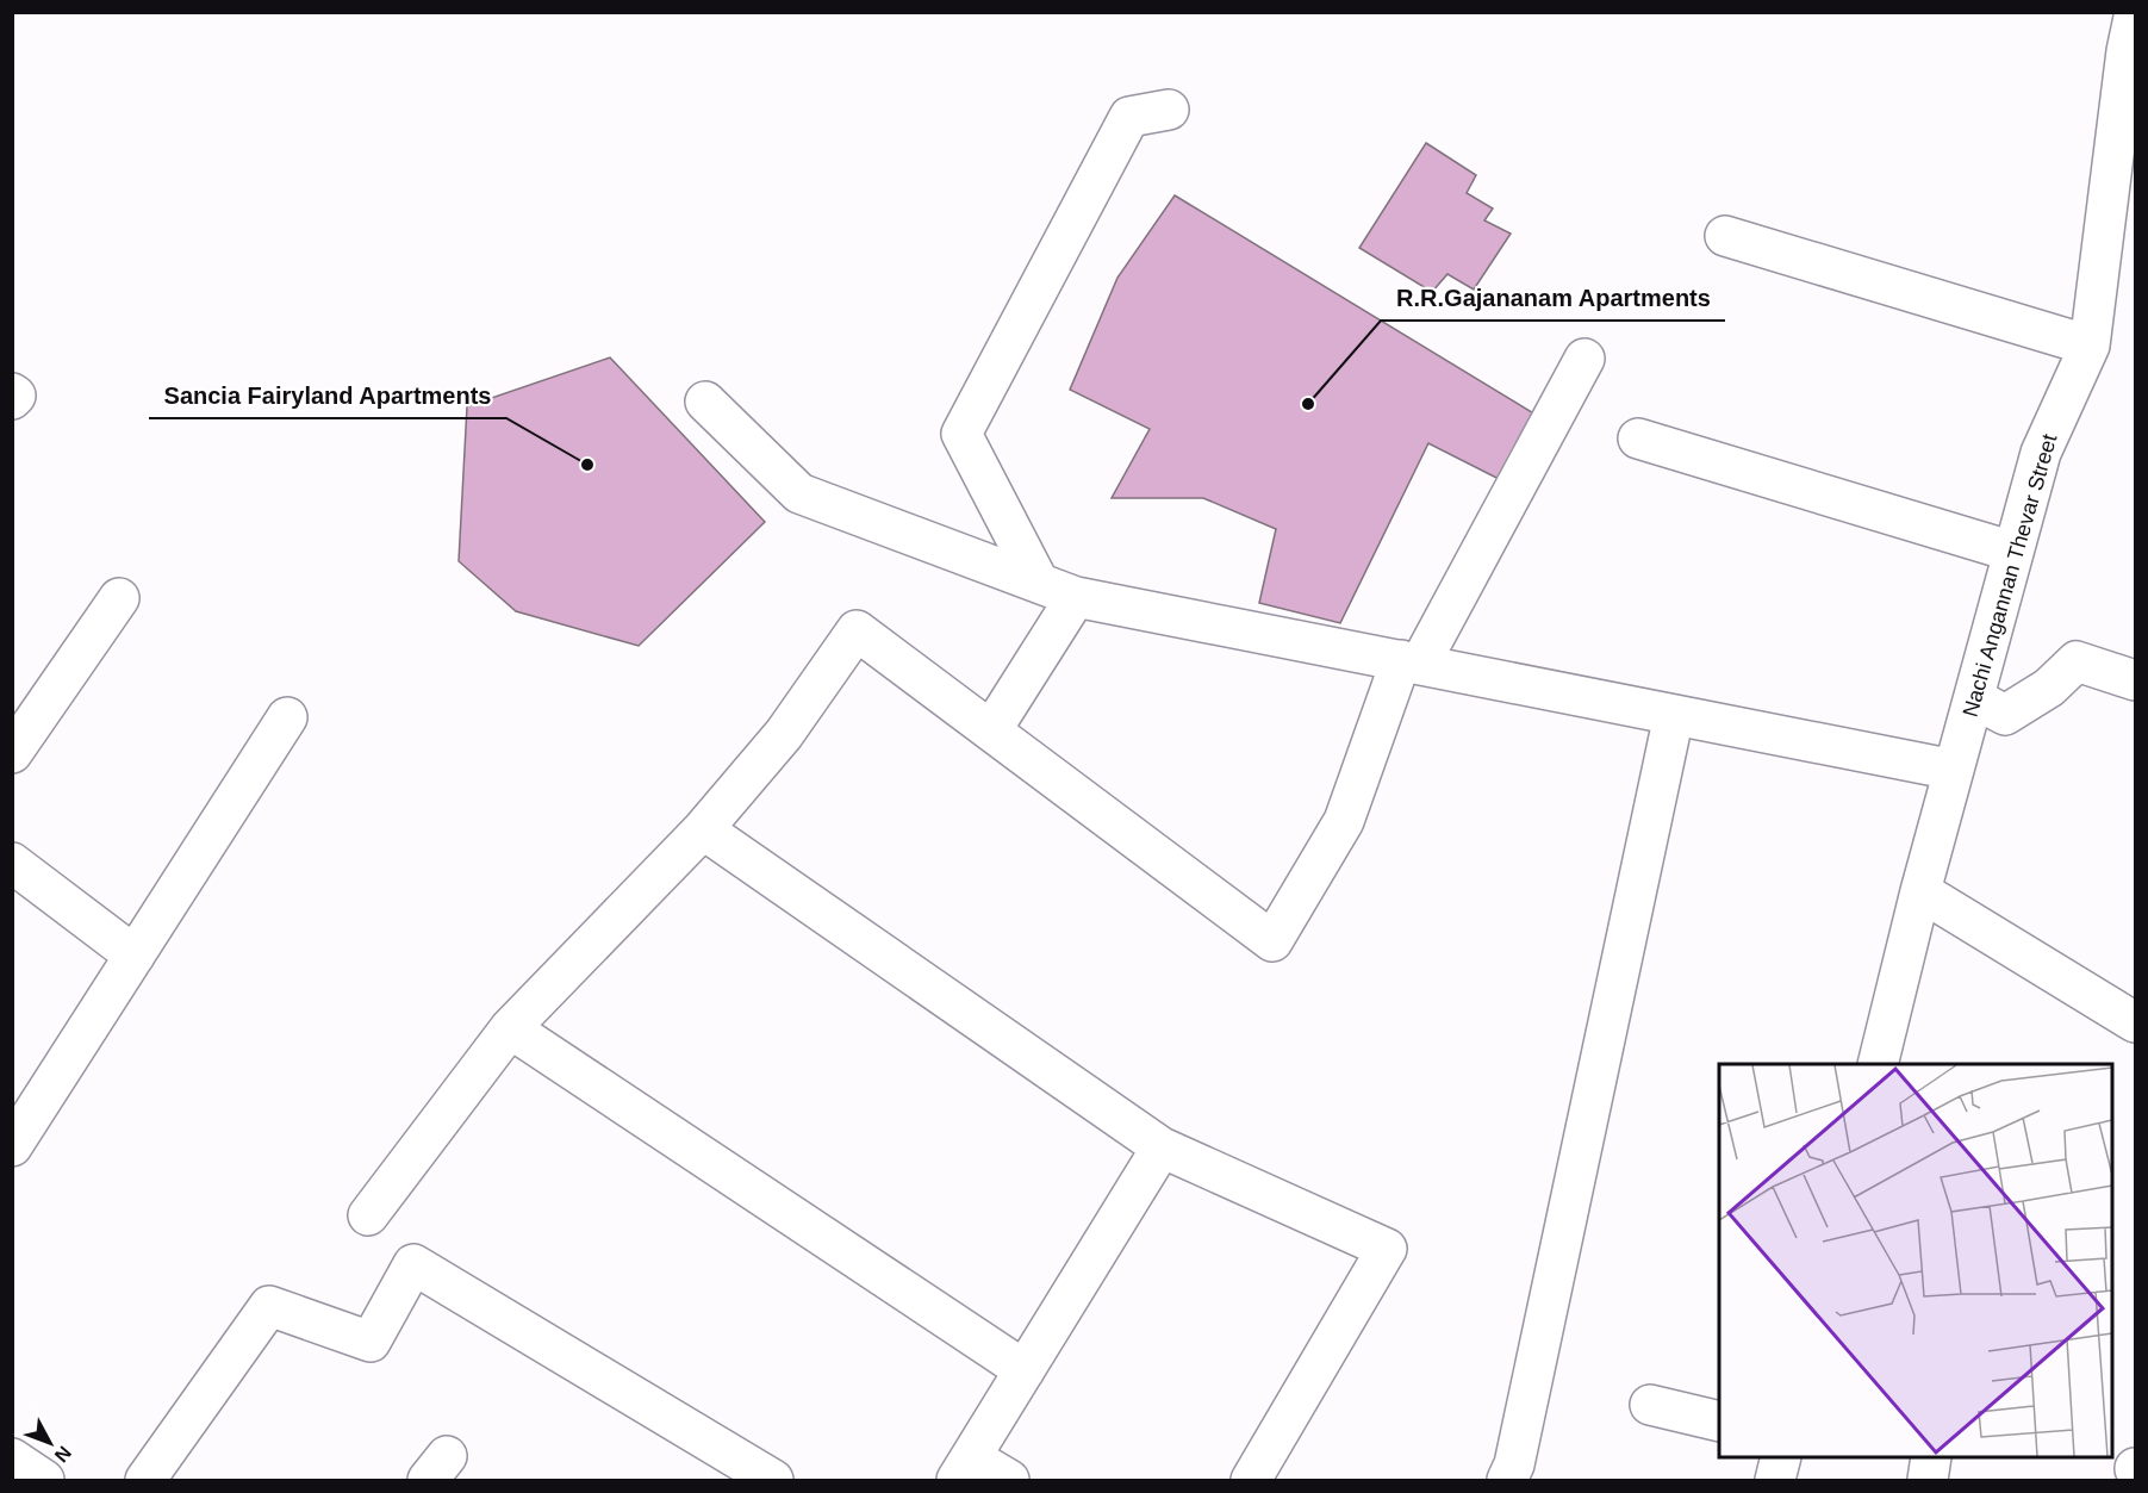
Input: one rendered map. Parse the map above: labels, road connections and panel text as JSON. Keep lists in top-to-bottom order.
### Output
{
  "streets": {
    "street": ["Nachi Angannan Thevar Street"]
  },
  "places": ["R.R.Gajananam Apartments", "Sancia Fairyland Apartments"],
  "north": "bottom right"
}
